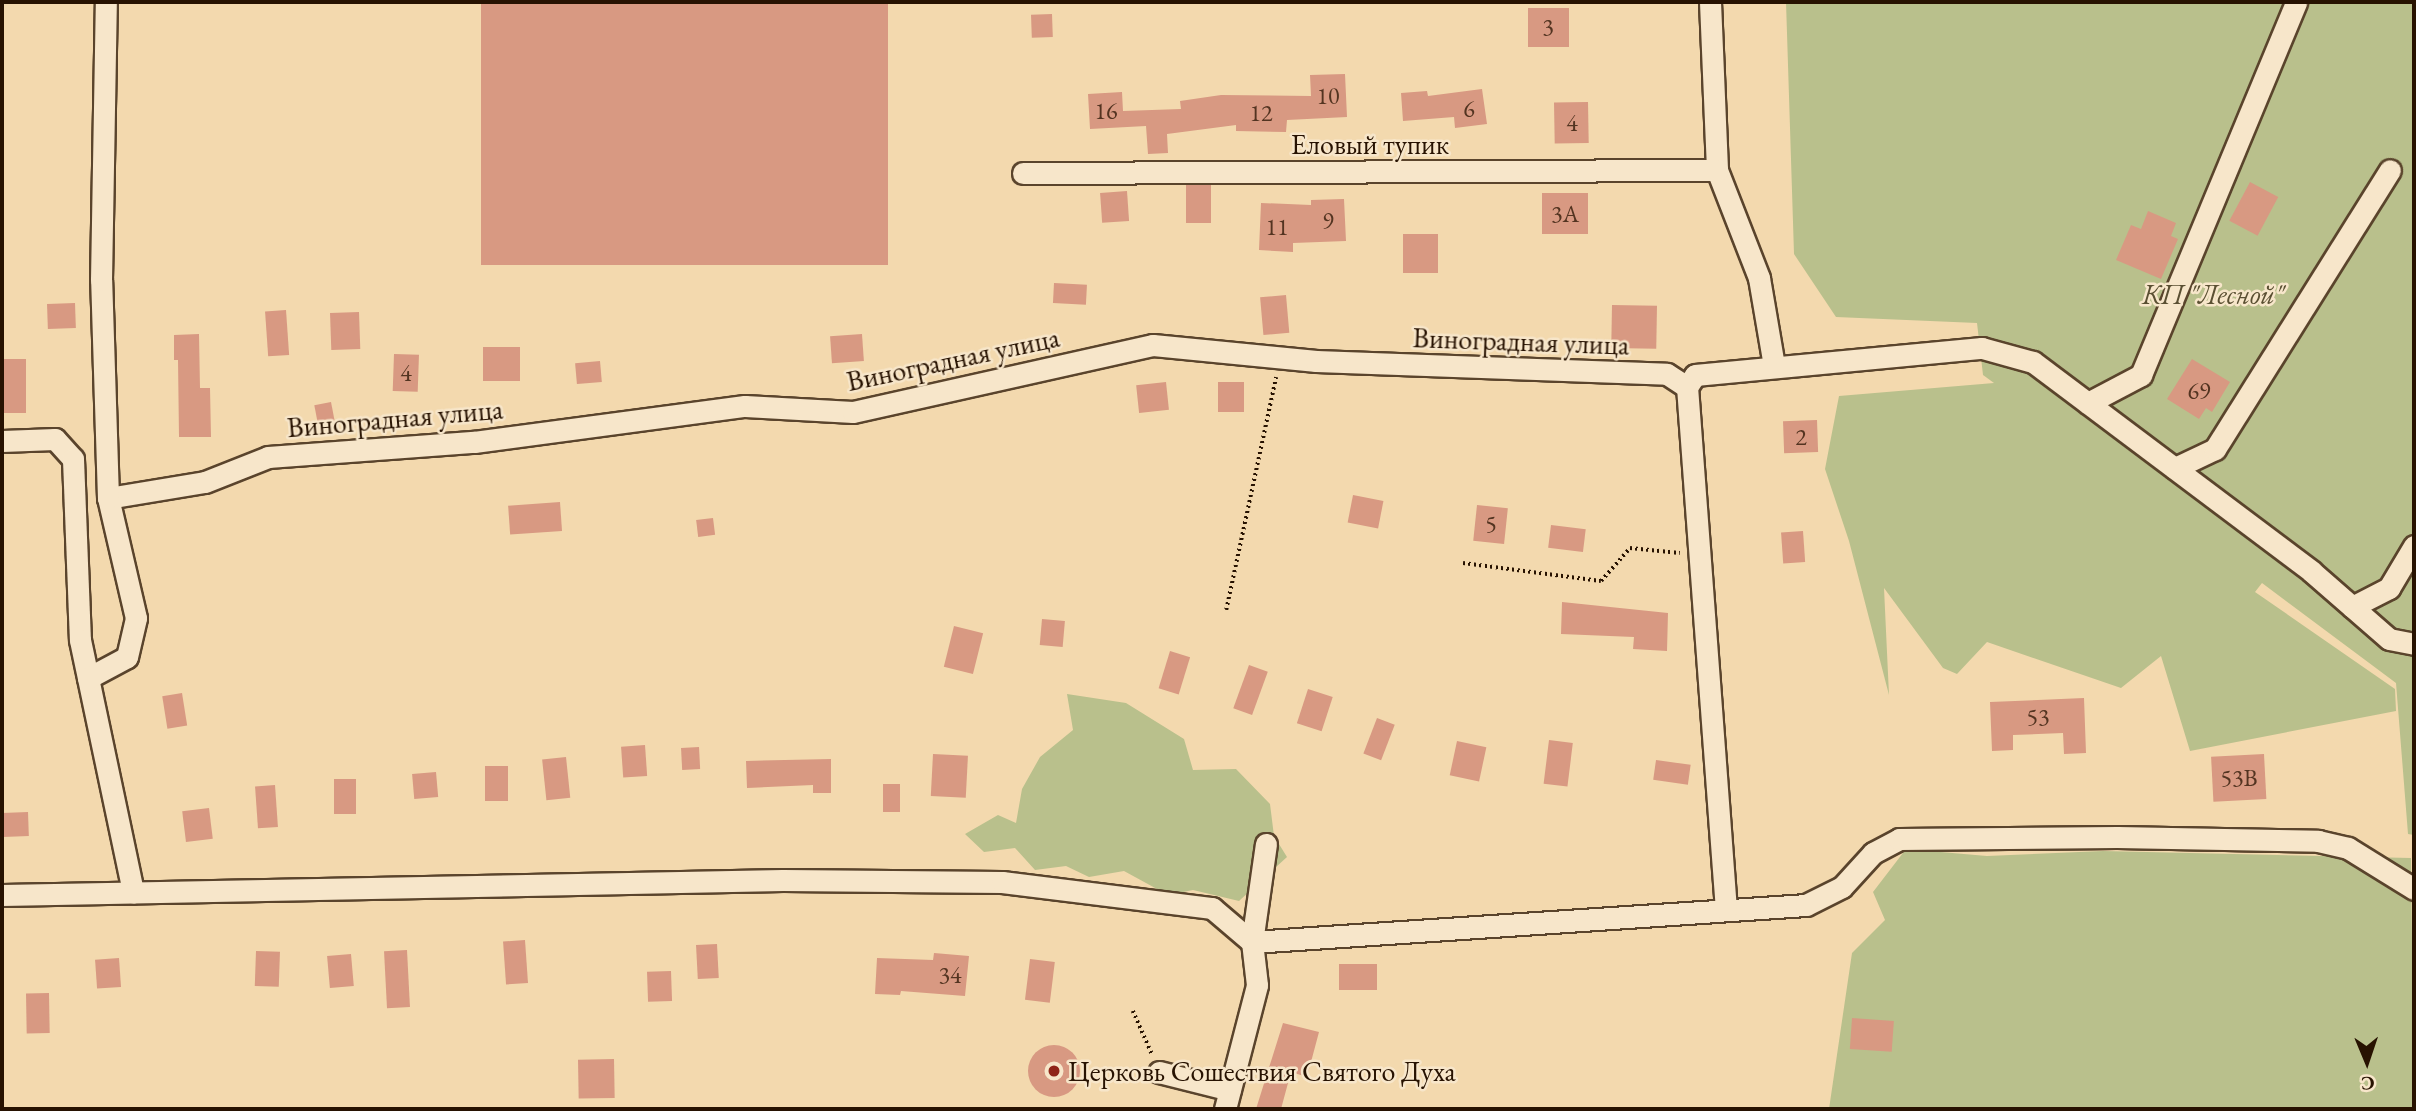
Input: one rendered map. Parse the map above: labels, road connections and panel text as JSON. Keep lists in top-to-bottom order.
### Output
{
  "streets": {
    "street": ["Еловый тупик", "Виноградная улица"]
  },
  "parks": ["КП \"Лесной\""],
  "places": ["Церковь Сошествия Святого Духа"],
  "house_numbers": [
    "3",
    "10",
    "6",
    "16",
    "12",
    "4",
    "3А",
    "9",
    "11",
    "4",
    "69",
    "2",
    "5",
    "53",
    "53В",
    "34"
  ],
  "north": "bottom"
}
